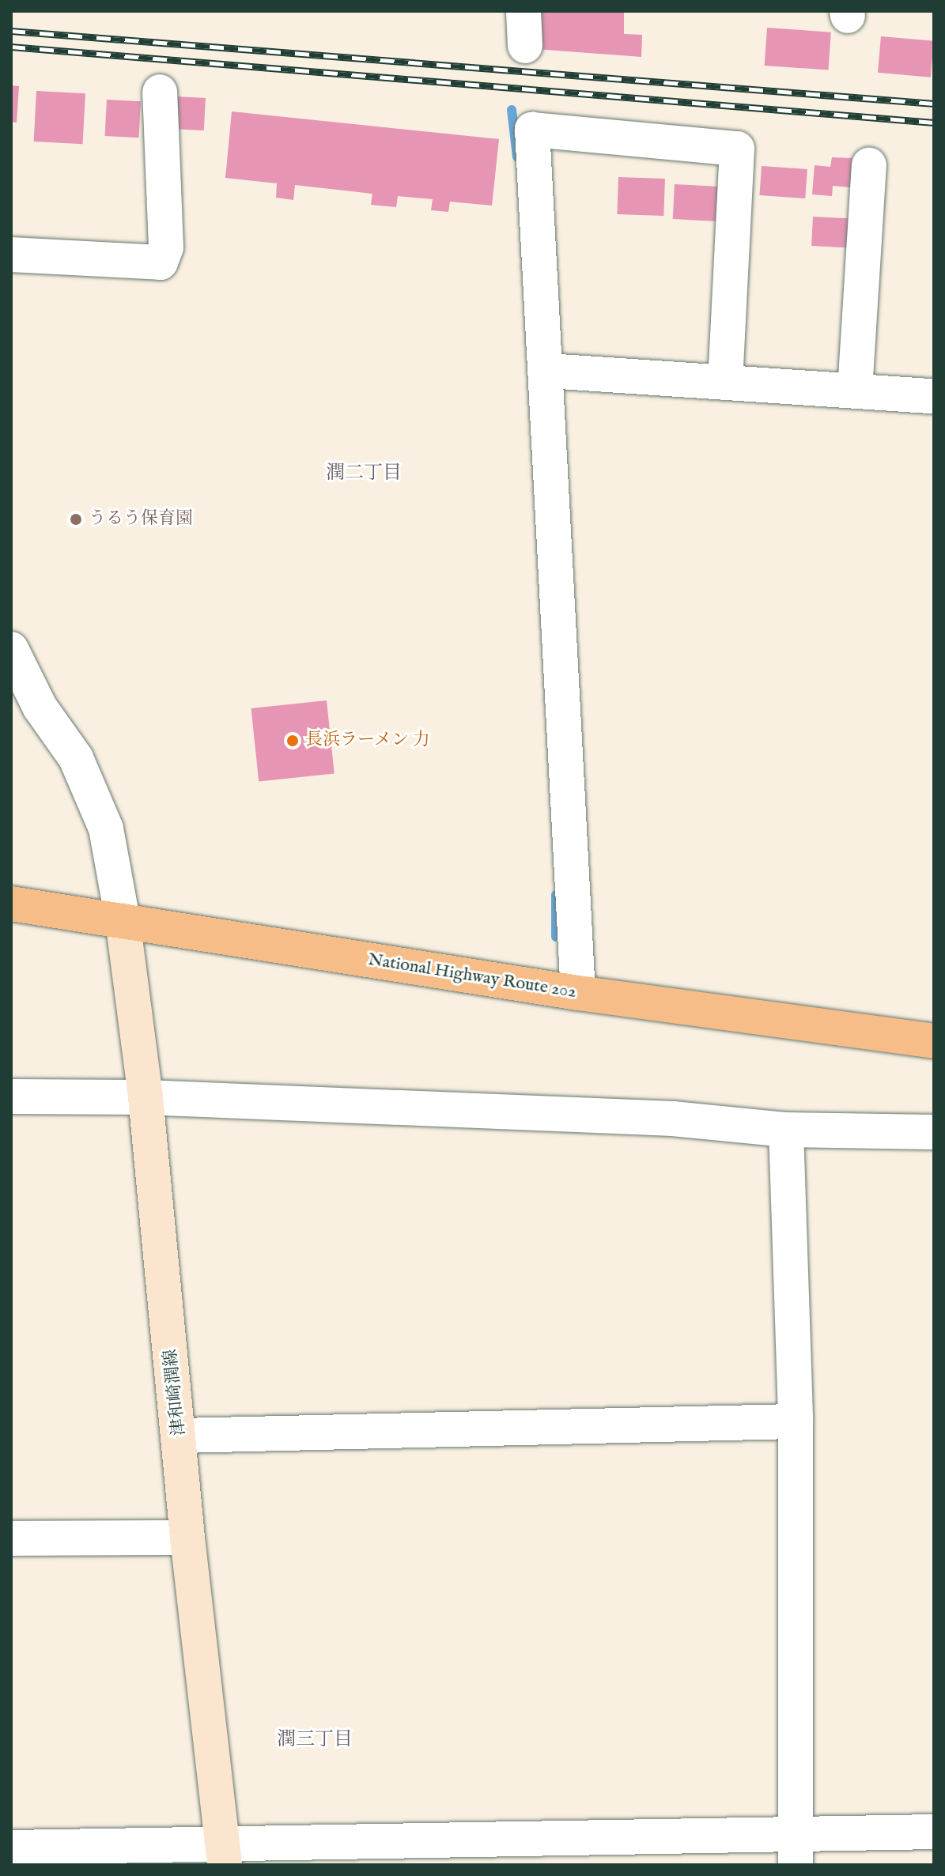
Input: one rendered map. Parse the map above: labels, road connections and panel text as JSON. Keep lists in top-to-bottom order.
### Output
{
  "streets": {
    "highway": ["National Highway Route 202"],
    "main road": ["津和崎潤線"]
  },
  "crossings": [
    ["National Highway Route 202", "津和崎潤線"]
  ],
  "districts": ["潤二丁目", "潤三丁目"],
  "places": ["うるう保育園", "長浜ラーメン 力"]
}
